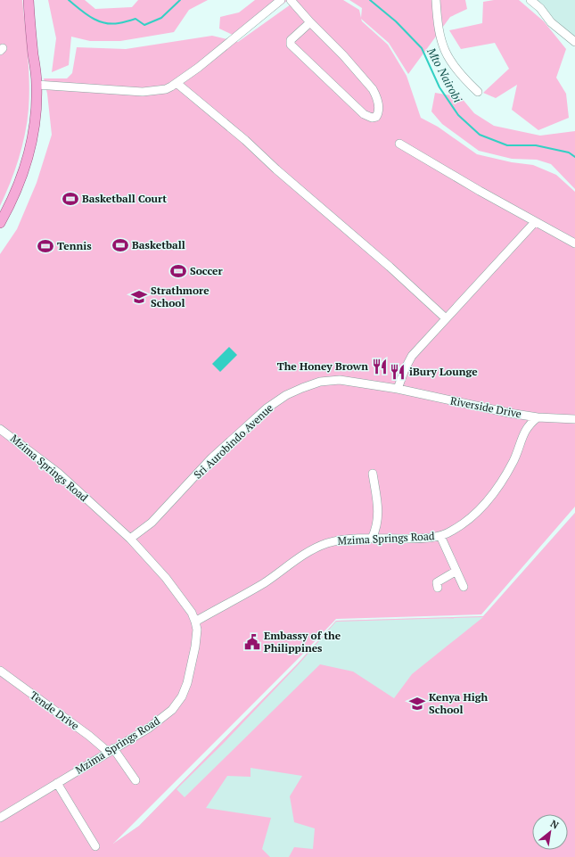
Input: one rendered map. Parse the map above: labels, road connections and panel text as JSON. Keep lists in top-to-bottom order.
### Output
{
  "streets": {
    "street": [
      "Riverside Drive",
      "Sri Aurobindo Avenue",
      "Mzima Springs Road",
      "Tende Drive"
    ]
  },
  "crossings": [
    ["Riverside Drive", "Sri Aurobindo Avenue"],
    ["Riverside Drive", "Mzima Springs Road"],
    ["Sri Aurobindo Avenue", "Mzima Springs Road"],
    ["Mzima Springs Road", "Tende Drive"]
  ],
  "water": ["Mto Nairobi"],
  "places": {
    "sports": [
      "Basketball Court",
      "Basketball",
      "Tennis",
      "Soccer"
    ],
    "school or university": ["Strathmore School", "Kenya High School"],
    "restaurant": ["The Honey Brown", "iBury Lounge"],
    "public building": ["Embassy of the Philippines"]
  },
  "north": "top right"
}
